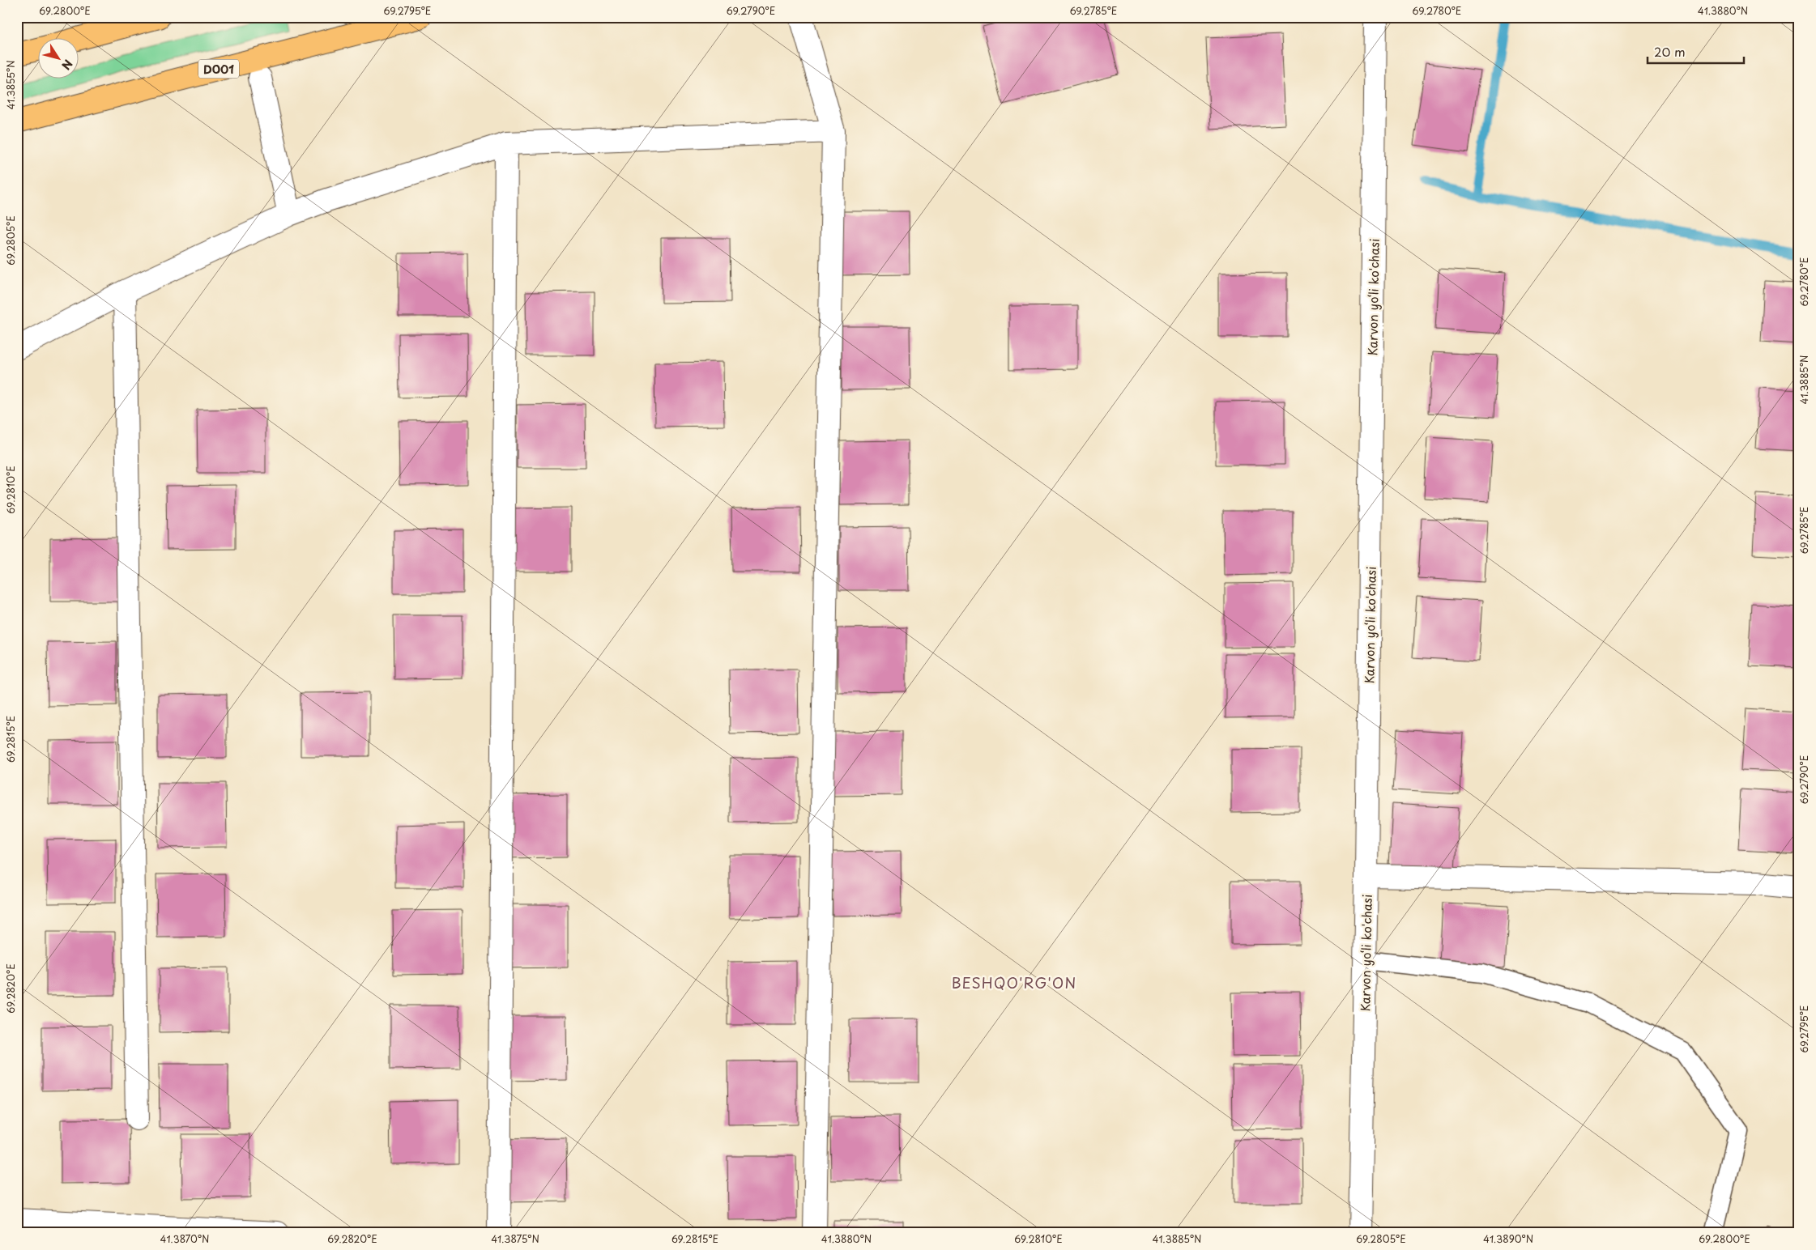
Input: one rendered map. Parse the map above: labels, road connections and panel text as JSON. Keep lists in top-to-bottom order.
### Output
{
  "streets": {
    "highway": ["D001"],
    "street": ["Karvon yo‘li ko'chasi"]
  },
  "districts": ["BESHQO'RG'ON"],
  "scale_bar": "20 m",
  "north": "bottom right",
  "coordinates": [
    "69.2800°E",
    "69.2795°E",
    "69.2790°E",
    "69.2785°E",
    "69.2780°E",
    "41.3880°N",
    "41.3855°N",
    "69.2805°E",
    "41.3885°N",
    "69.2810°E",
    "69.2815°E",
    "69.2820°E",
    "41.3870°N",
    "41.3875°N",
    "41.3890°N"
  ]
}
